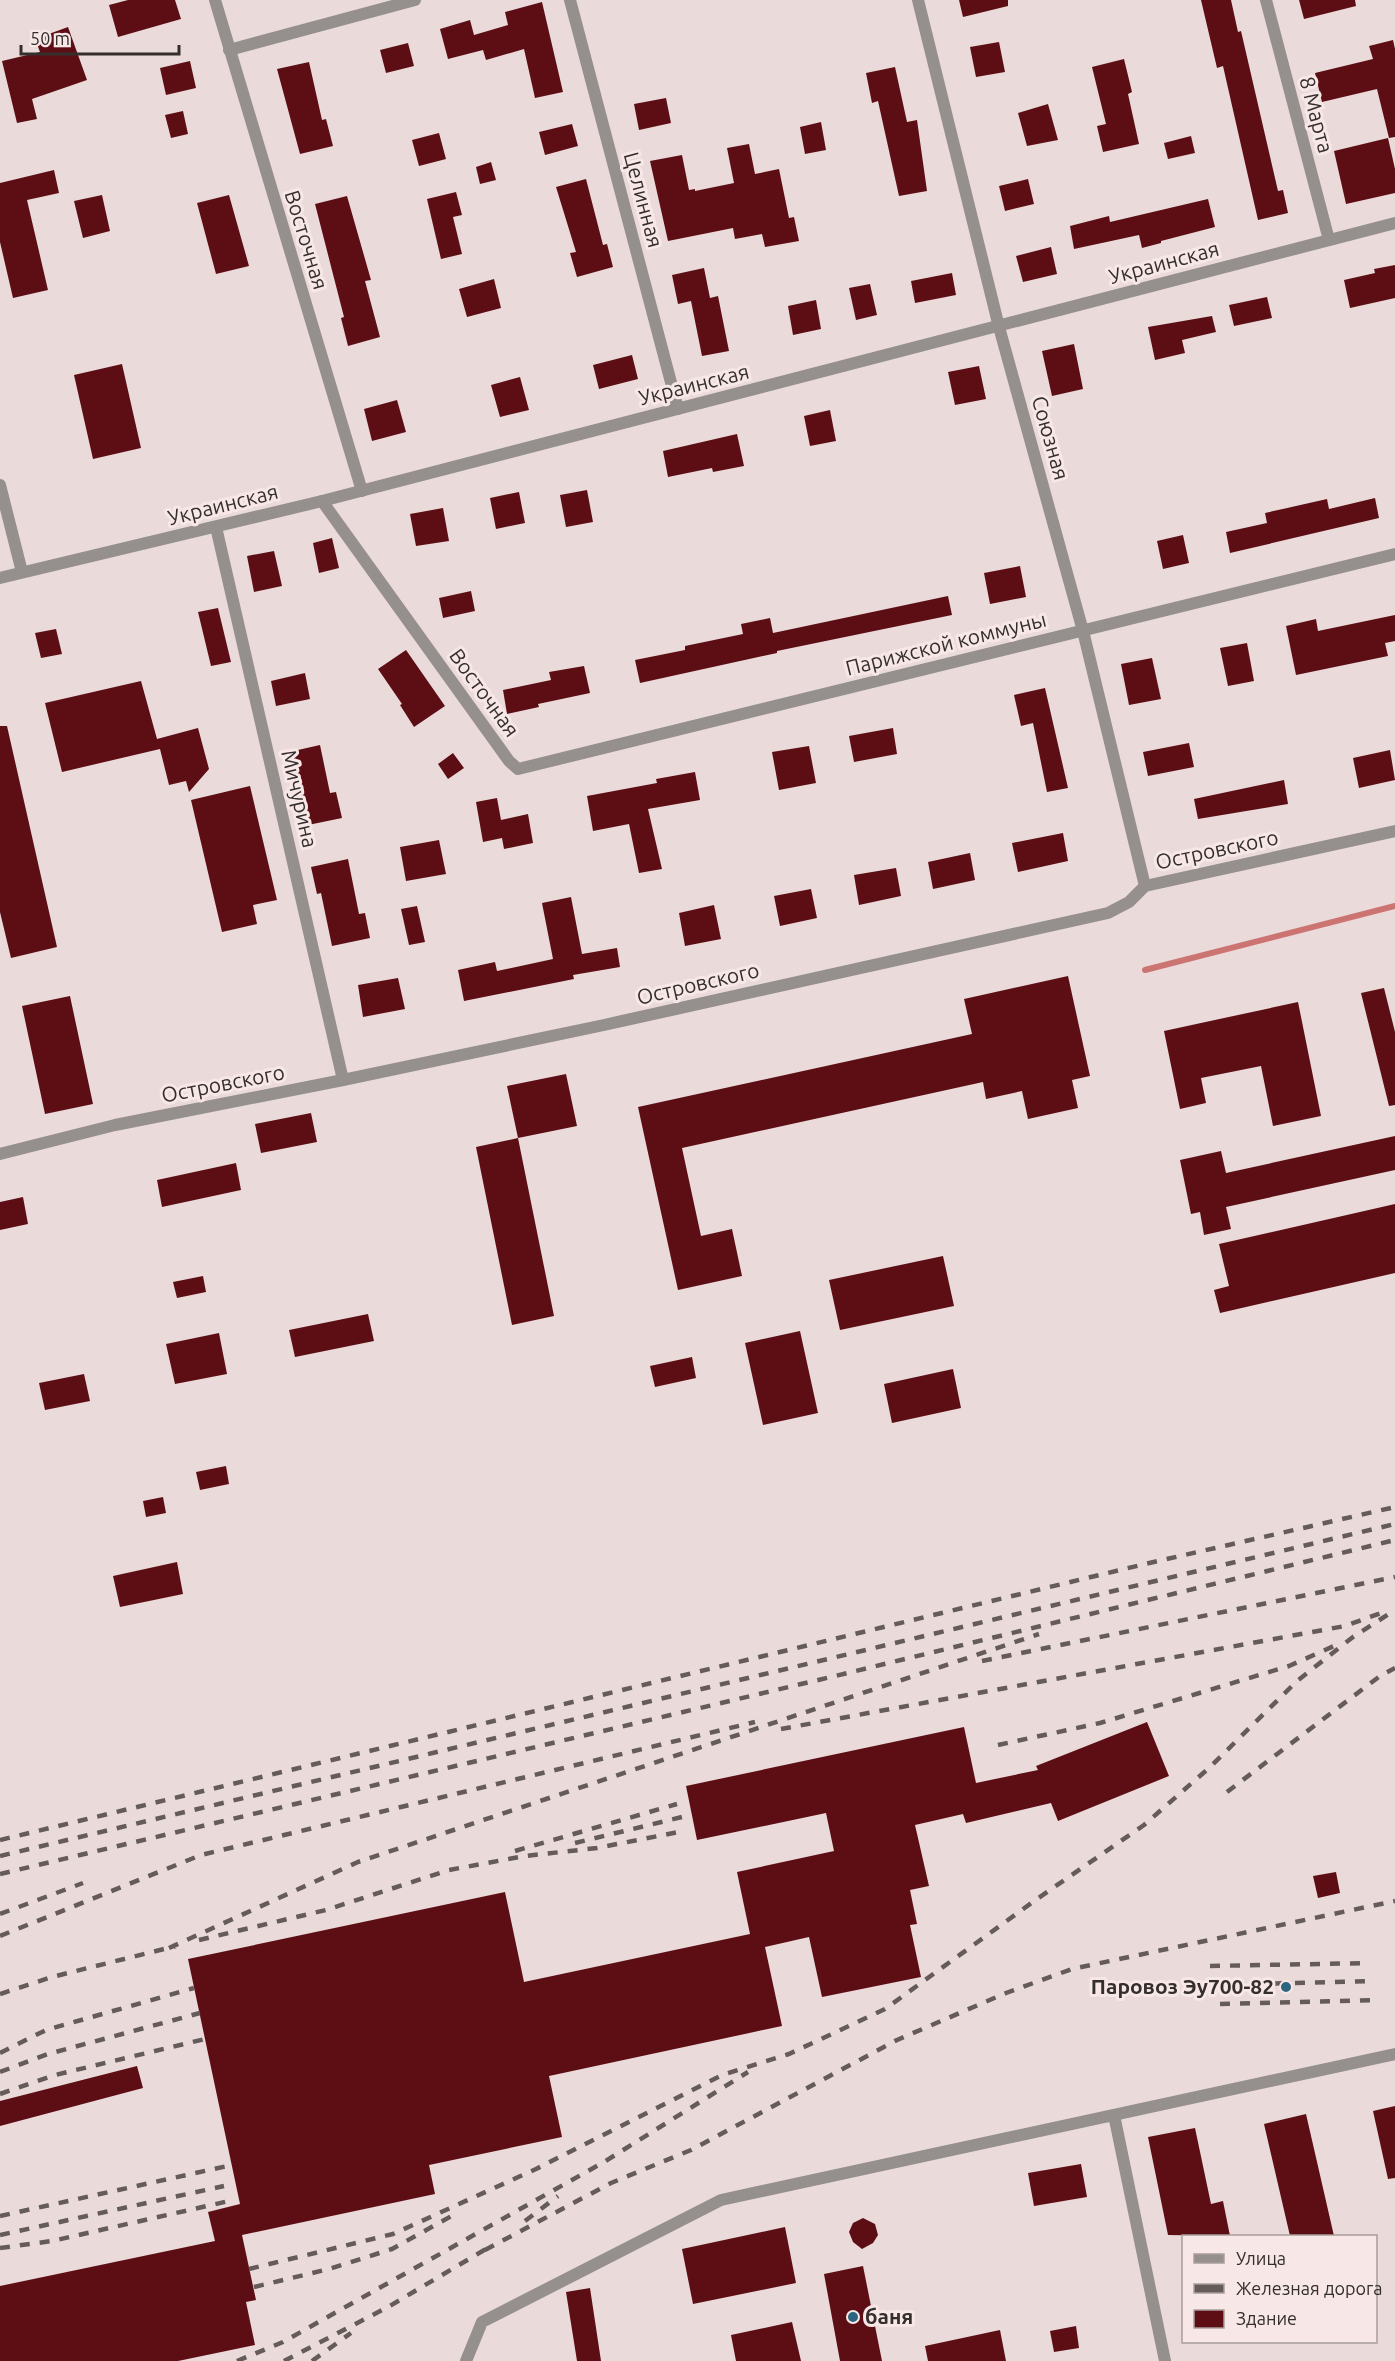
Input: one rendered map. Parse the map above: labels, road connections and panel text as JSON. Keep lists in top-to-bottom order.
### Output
{
  "streets": {
    "street": [
      "8 Марта",
      "Целинная",
      "Восточная",
      "Украинская",
      "Союзная",
      "Парижской коммуны",
      "Мичурина",
      "Островского"
    ]
  },
  "crossings": [
    ["8 Марта", "Украинская"],
    ["Целинная", "Украинская"],
    ["Восточная", "Украинская"],
    ["Восточная", "Парижской коммуны"],
    ["Украинская", "Союзная"],
    ["Украинская", "Мичурина"],
    ["Союзная", "Парижской коммуны"],
    ["Союзная", "Островского"],
    ["Мичурина", "Островского"]
  ],
  "places": ["Паровоз Эу700-82", "баня"],
  "legend": ["Улица", "Железная дорога", "Здание"],
  "scale_bar": "50 m"
}
